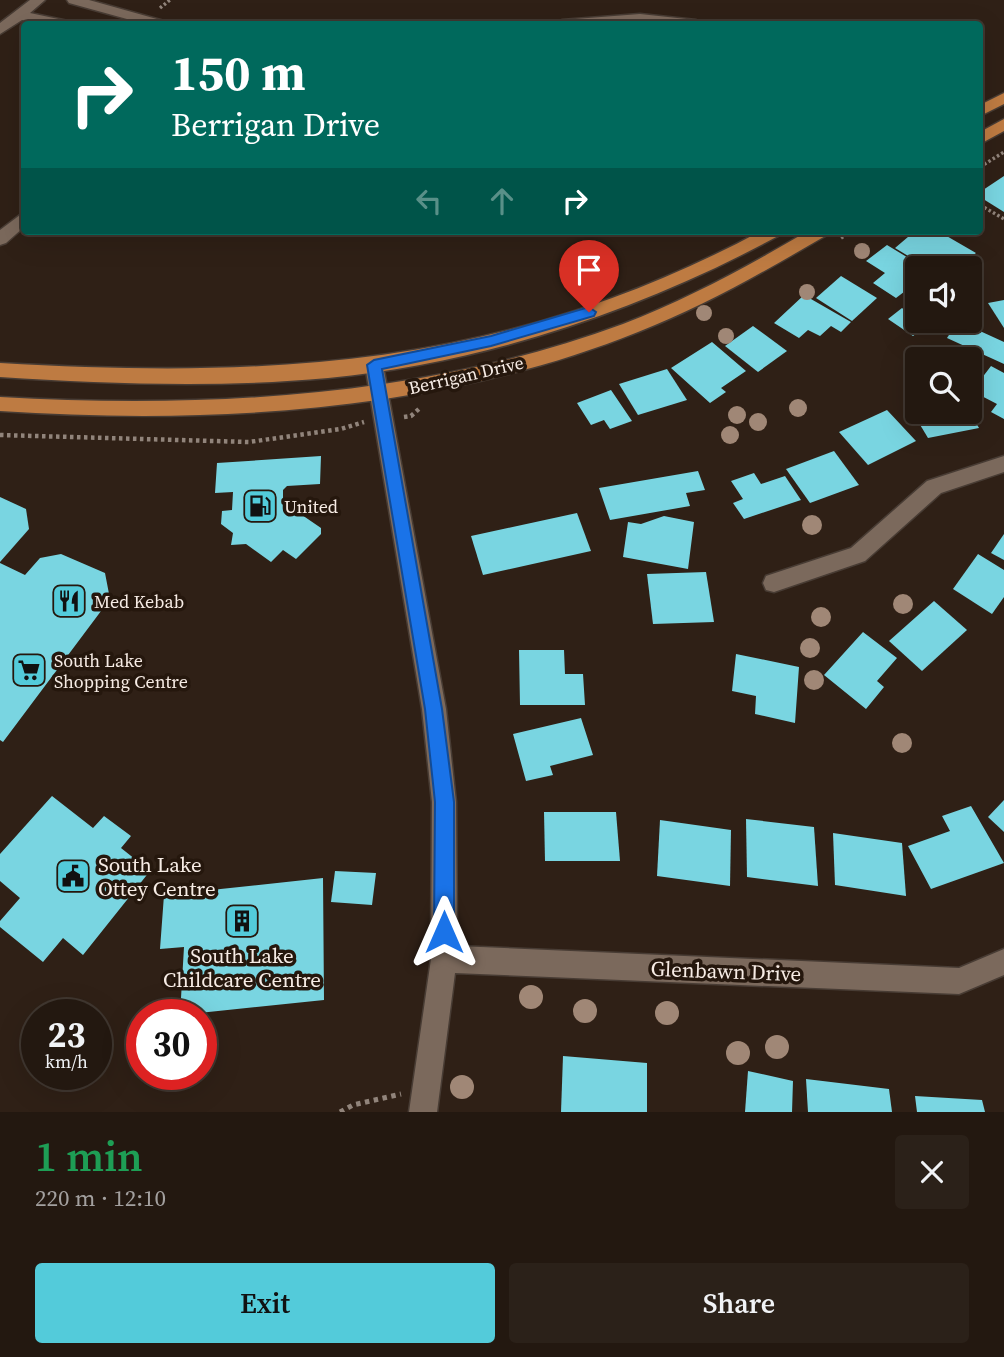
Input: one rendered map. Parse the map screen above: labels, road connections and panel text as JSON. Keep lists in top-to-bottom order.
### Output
{
  "streets": {
    "main road": ["Berrigan Drive"],
    "street": ["Glenbawn Drive"]
  },
  "places": {
    "fuel station": ["United"],
    "restaurant": ["Med Kebab"],
    "supermarket": ["South Lake Shopping Centre"],
    "public building": ["South Lake Ottey Centre"],
    "building": ["South Lake Childcare Centre"]
  },
  "page": {
    "turn": ["150 m", "Berrigan Drive"],
    "speed": "23 km/h",
    "limit": "30",
    "heading": ["1 min", "220 m · 12:10"],
    "buttons": ["Exit", "Share"]
  }
}
